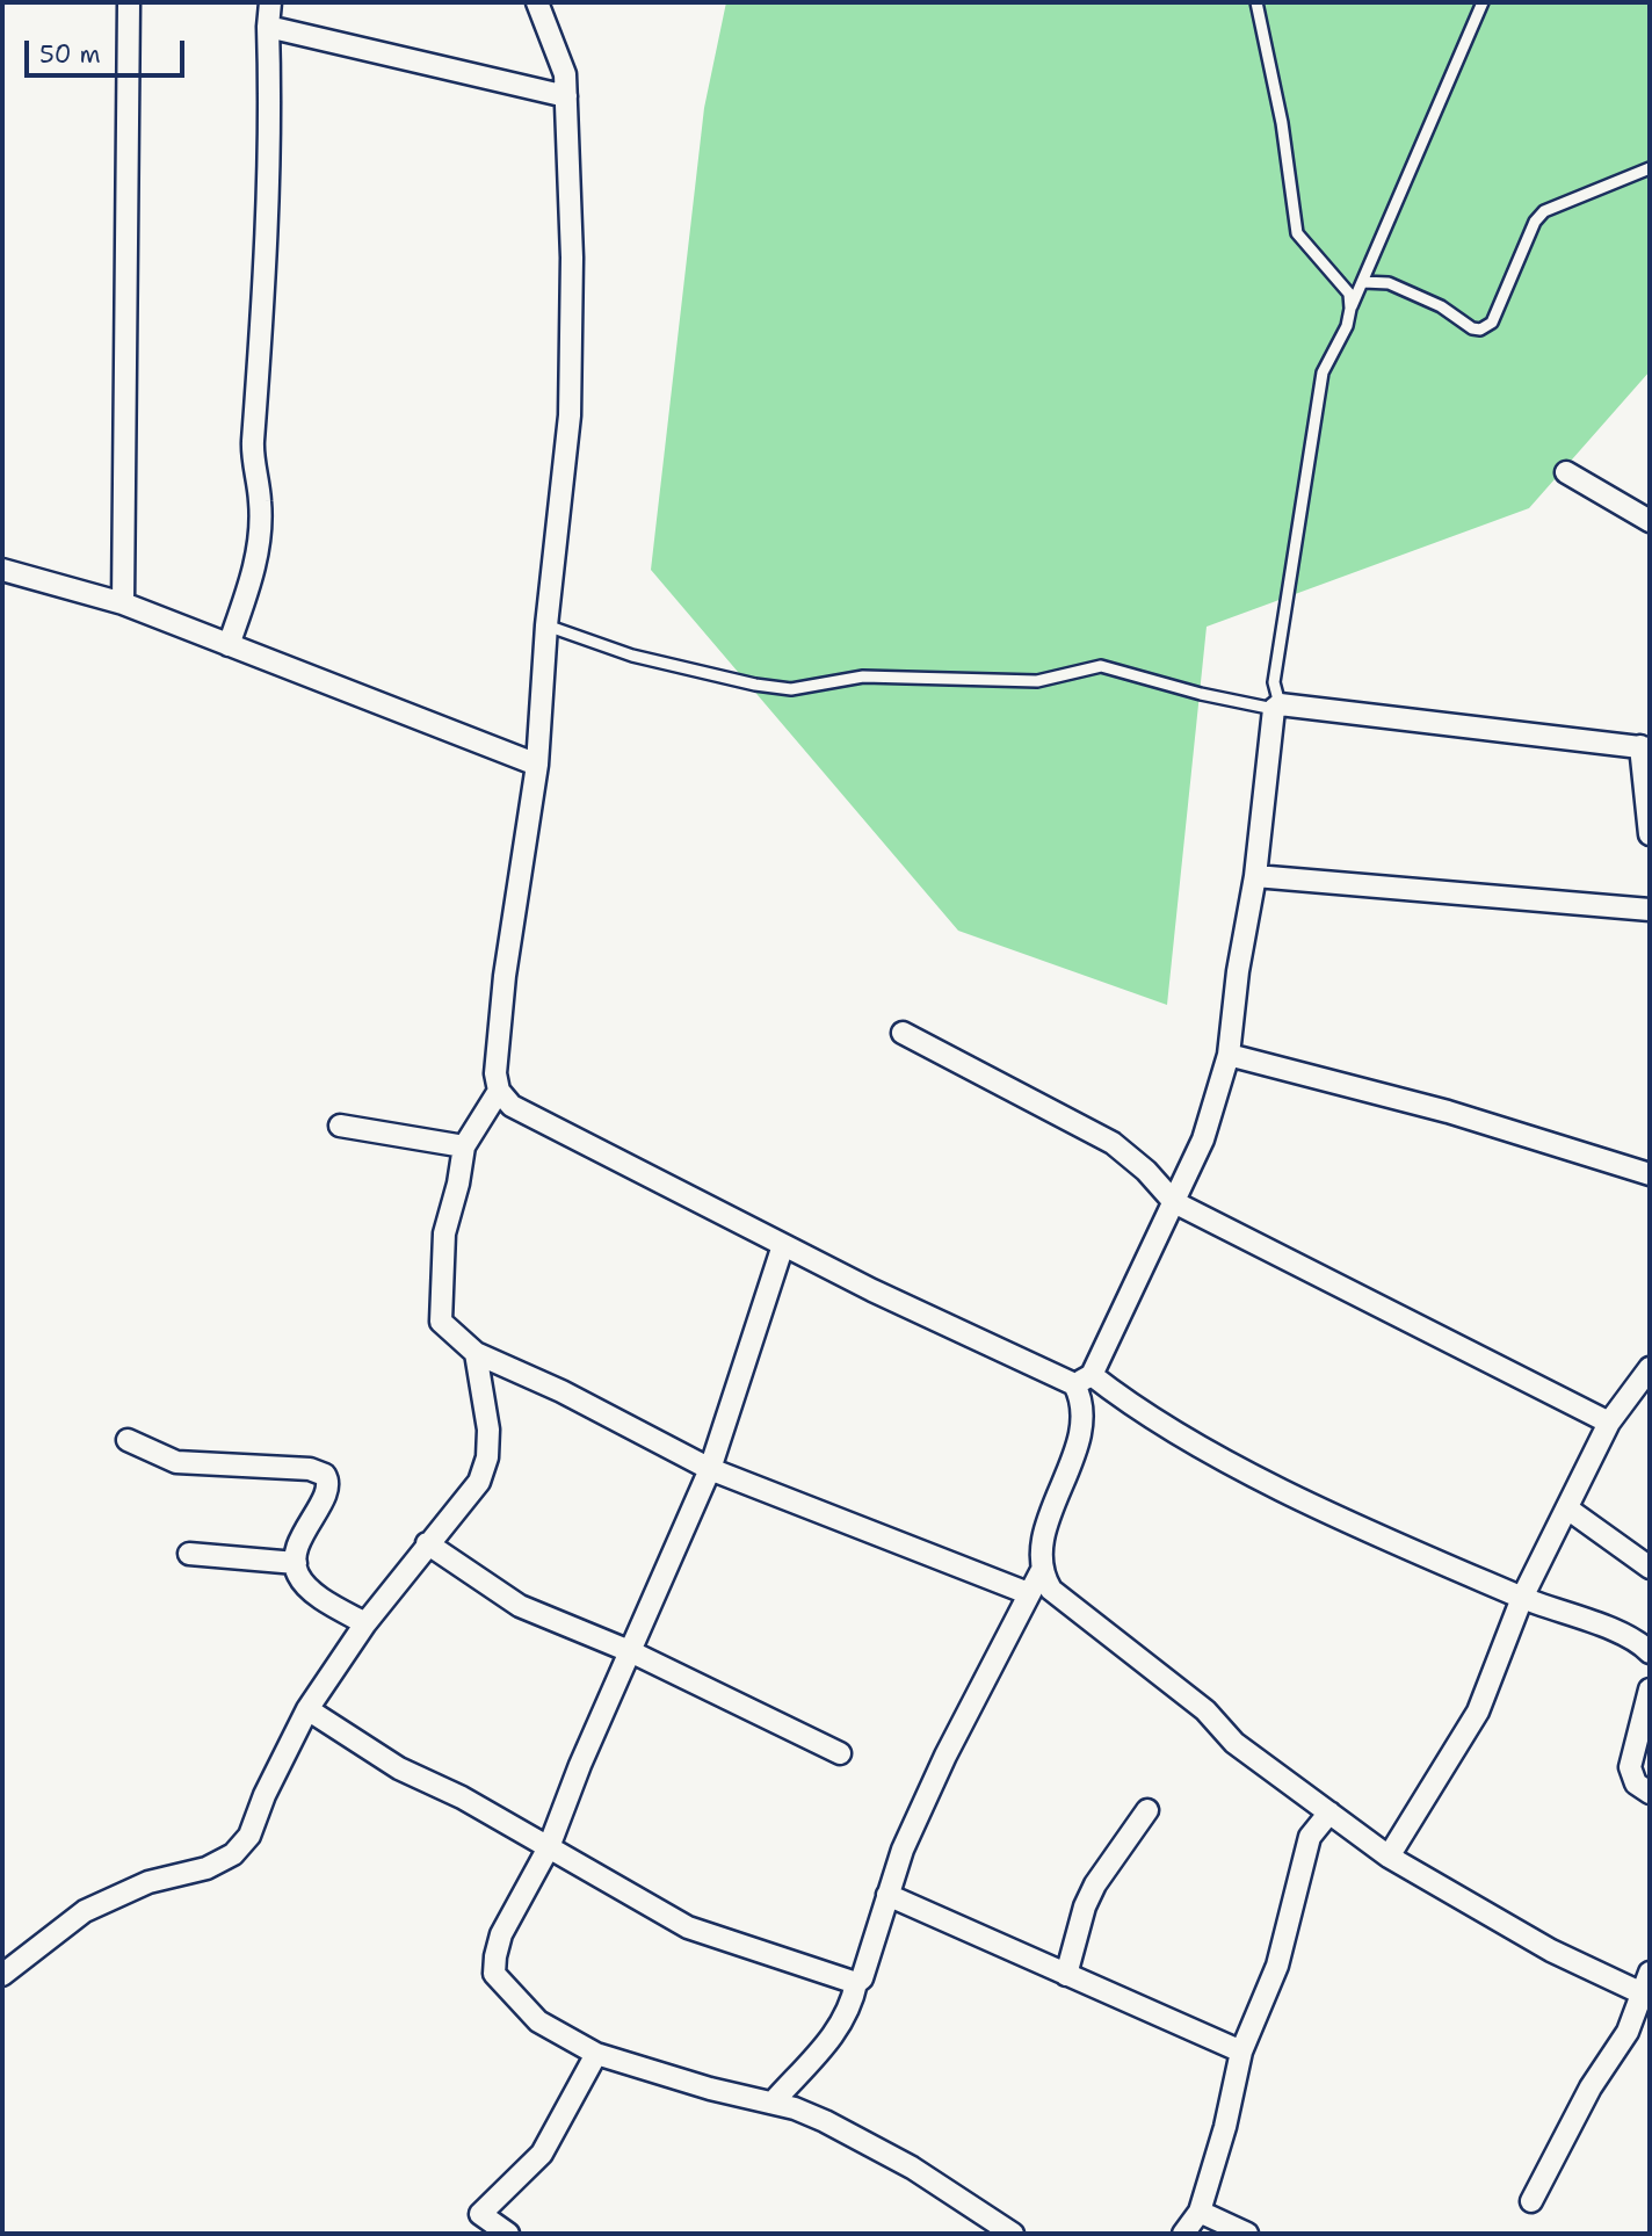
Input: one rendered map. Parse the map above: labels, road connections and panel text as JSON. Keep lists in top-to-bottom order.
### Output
{
  "scale_bar": "50 m"
}
